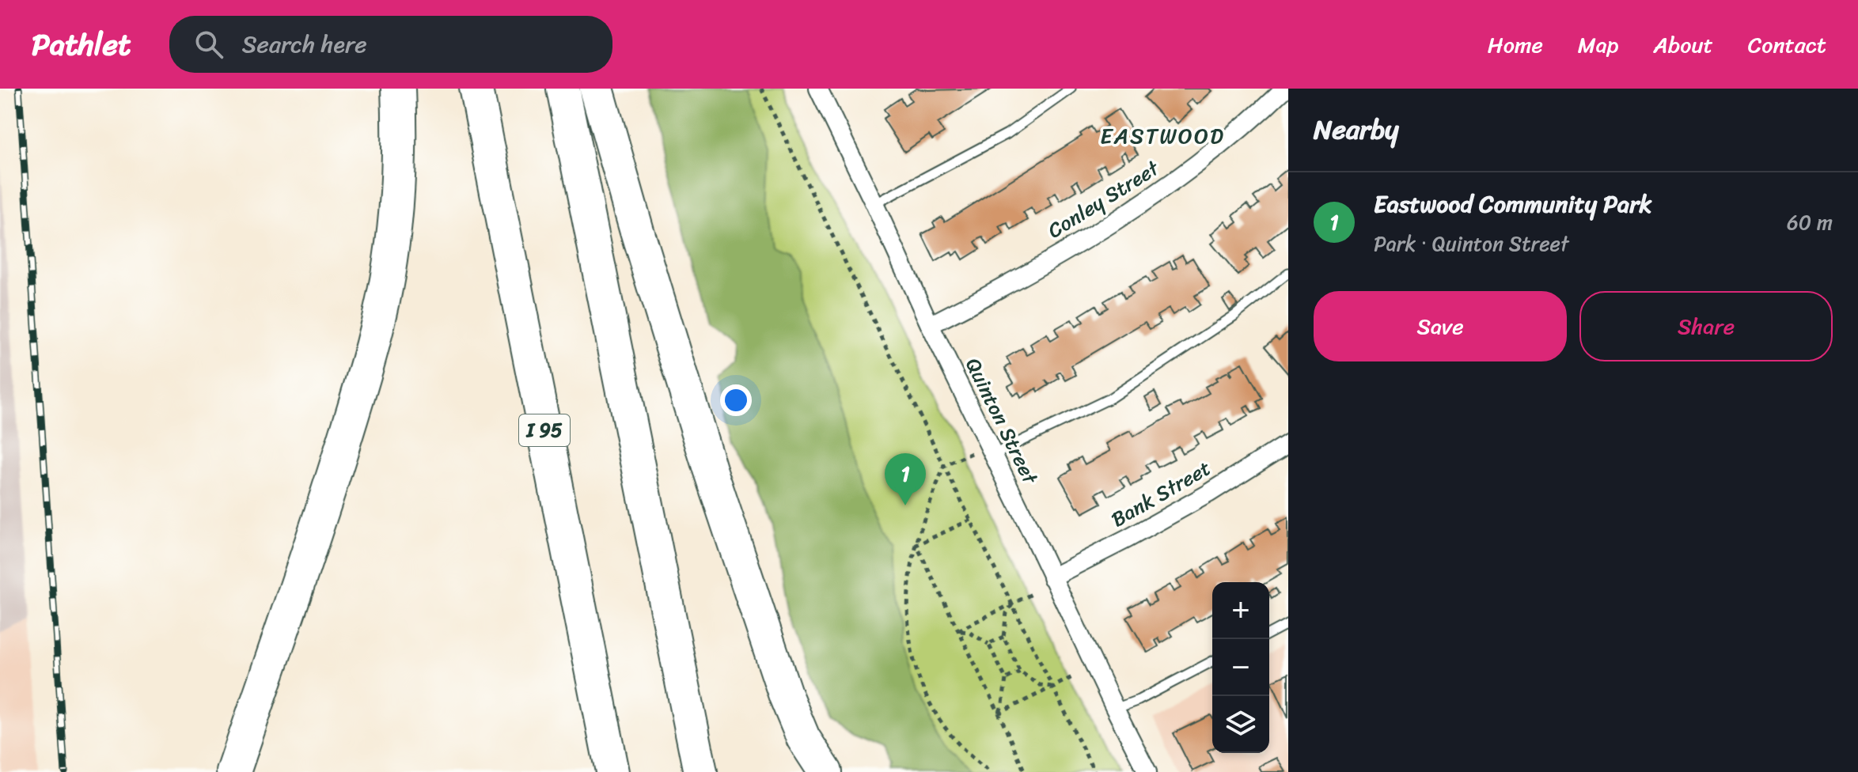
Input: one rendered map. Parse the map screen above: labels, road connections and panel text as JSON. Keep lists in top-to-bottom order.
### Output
{
  "streets": {
    "highway": ["I 95"],
    "street": ["Conley Street", "Quinton Street", "Bank Street"]
  },
  "crossings": [
    ["Conley Street", "Quinton Street"],
    ["Quinton Street", "Bank Street"]
  ],
  "districts": ["EASTWOOD"],
  "page": {
    "header": "Pathlet",
    "search": "Search here",
    "nav": [
      "Home",
      "Map",
      "About",
      "Contact"
    ],
    "heading": "Nearby",
    "list": [
      {
        "mark": "1",
        "name": "Eastwood Community Park",
        "note": "Park · Quinton Street",
        "value": "60 m"
      }
    ],
    "buttons": ["Save", "Share"],
    "pins": "1",
    "map_buttons": ["+", "−"]
  }
}
